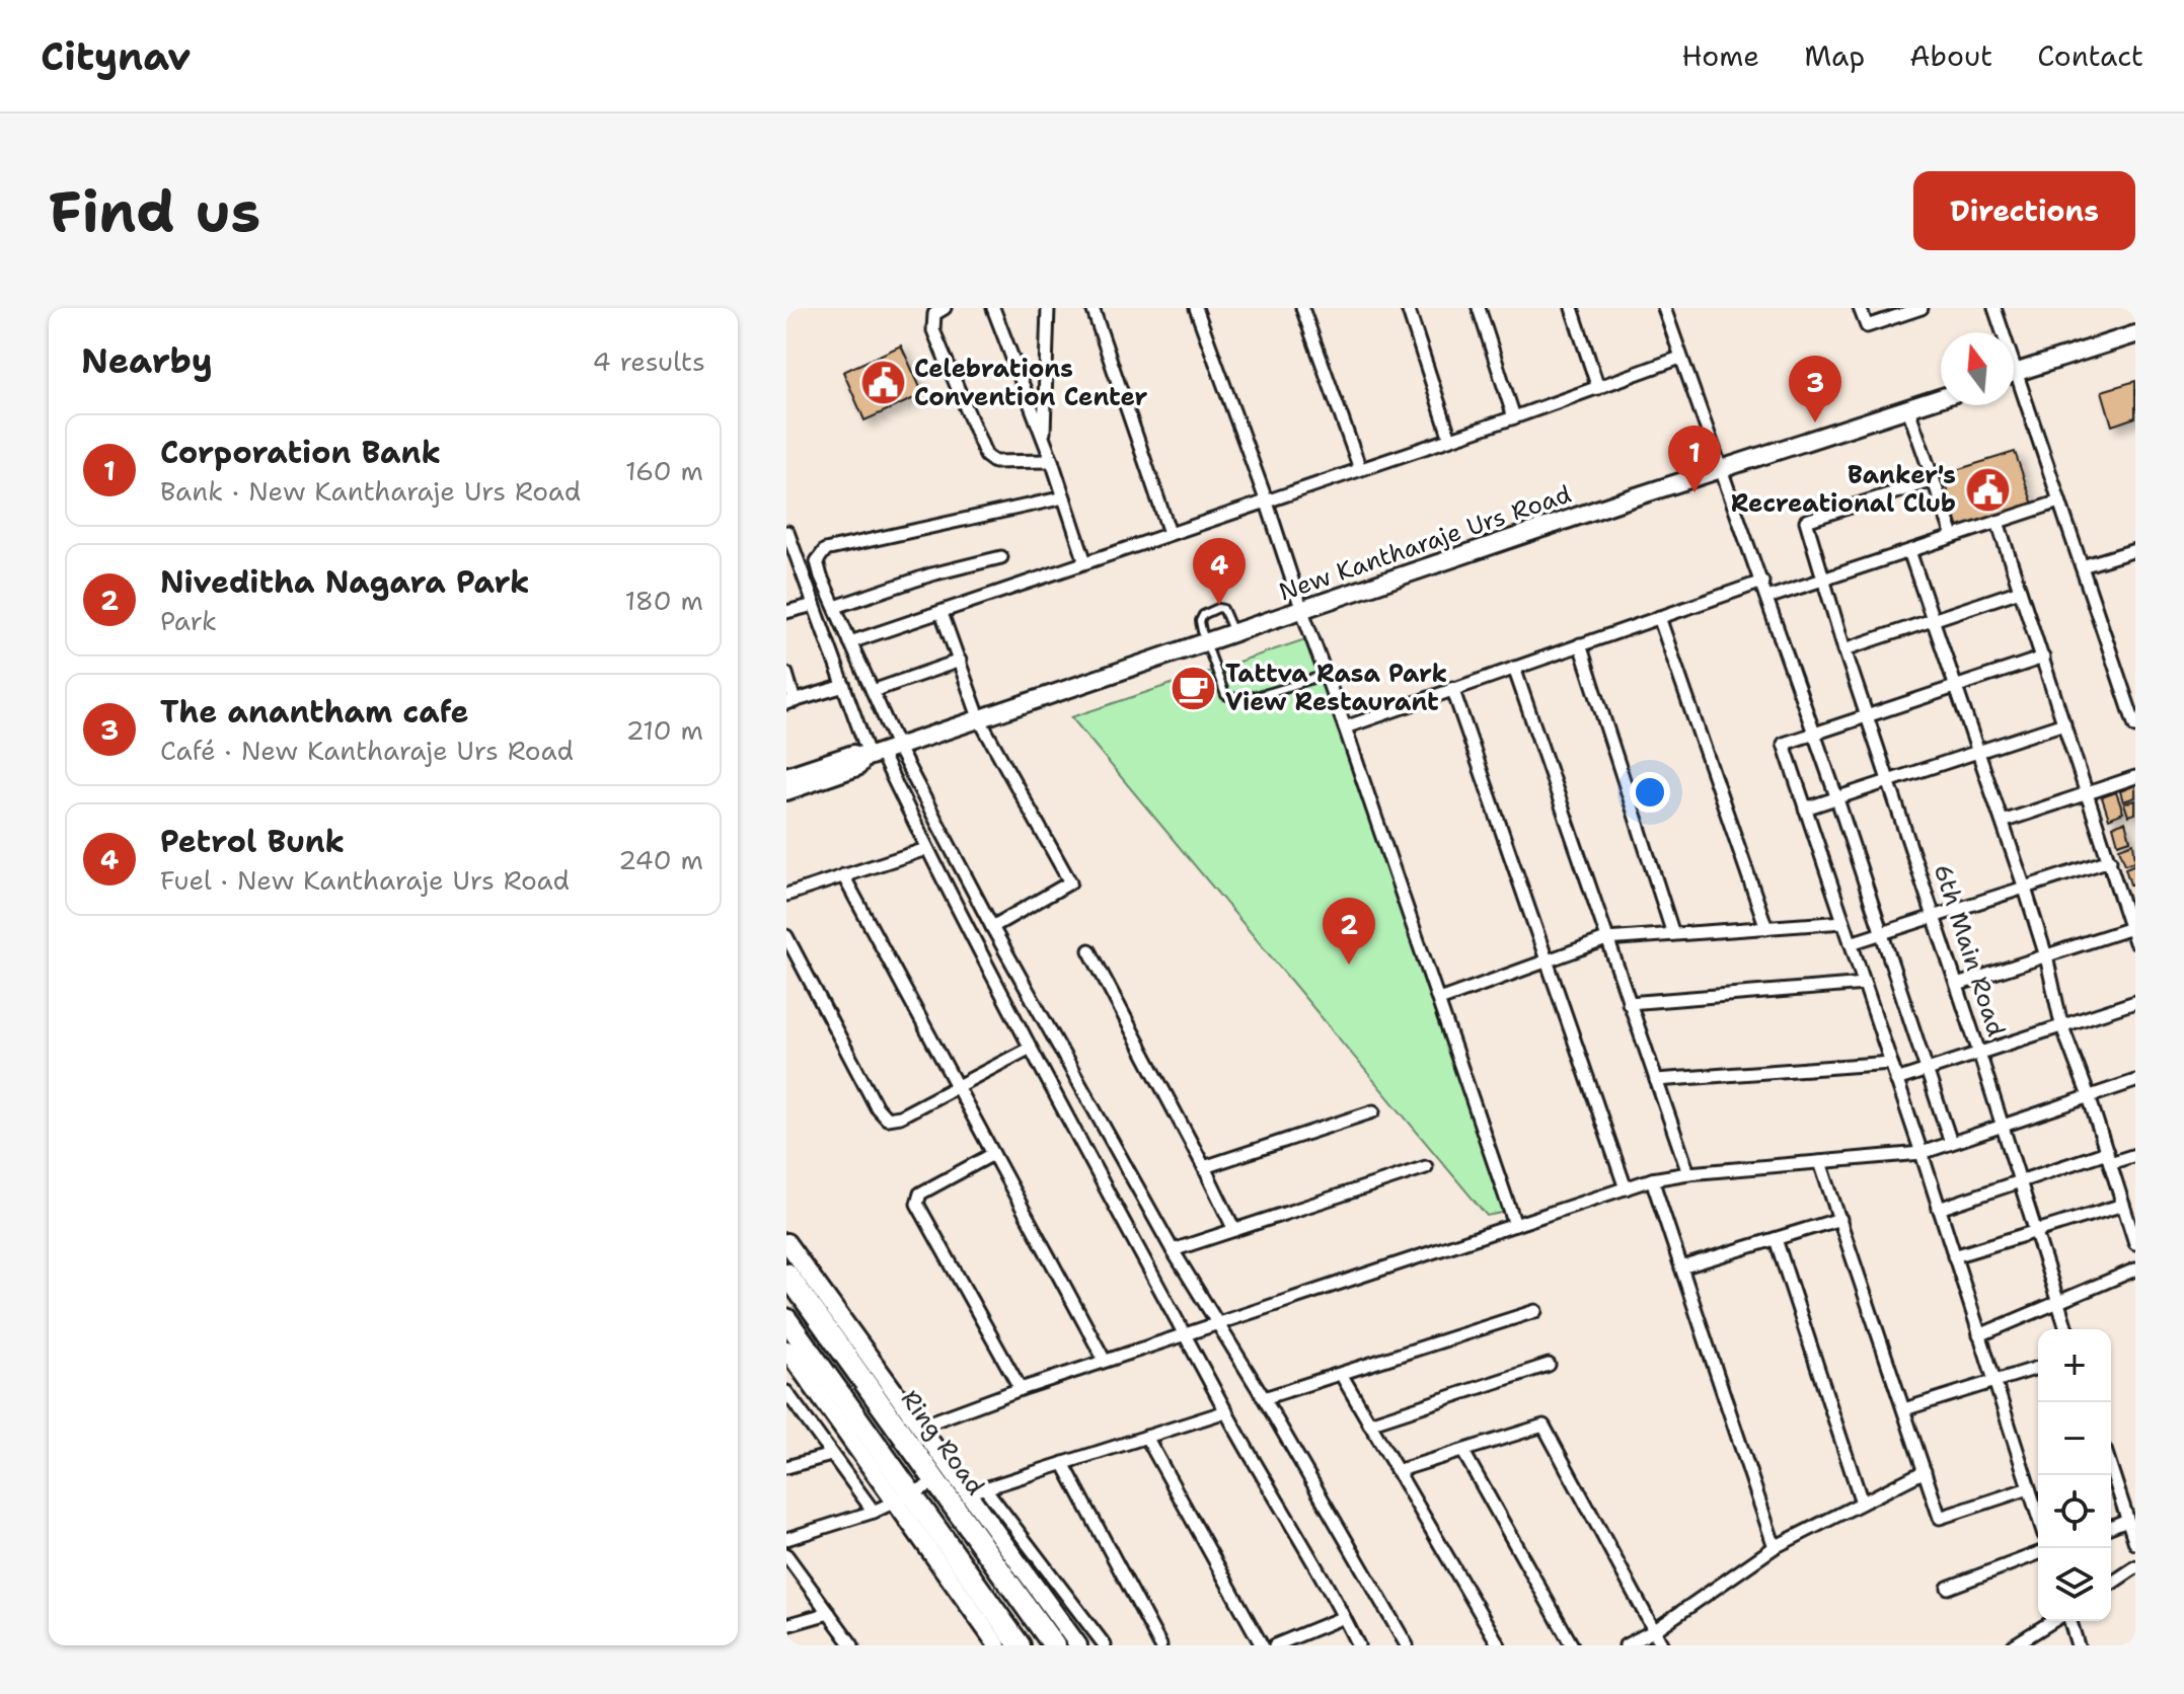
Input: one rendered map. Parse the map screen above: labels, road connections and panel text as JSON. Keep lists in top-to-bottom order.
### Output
{
  "streets": {
    "highway": ["Ring Road"],
    "main road": ["New Kantharaje Urs Road"],
    "street": ["6th Main Road"]
  },
  "places": {
    "public building": ["Celebrations Convention Center", "Banker's Recreational Club"],
    "cafe": ["Tattva Rasa Park View Restaurant"]
  },
  "north": "top",
  "page": {
    "header": "Citynav",
    "nav": [
      "Home",
      "Map",
      "About",
      "Contact"
    ],
    "buttons": "Directions",
    "title": "Find us",
    "heading": ["Nearby", "4 results"],
    "pins": [
      "3",
      "1",
      "4",
      "2"
    ],
    "list": [
      {
        "mark": "1",
        "name": "Corporation Bank",
        "note": "Bank · New Kantharaje Urs Road",
        "value": "160 m"
      },
      {
        "mark": "2",
        "name": "Niveditha Nagara Park",
        "note": "Park",
        "value": "180 m"
      },
      {
        "mark": "3",
        "name": "The anantham cafe",
        "note": "Café · New Kantharaje Urs Road",
        "value": "210 m"
      },
      {
        "mark": "4",
        "name": "Petrol Bunk",
        "note": "Fuel · New Kantharaje Urs Road",
        "value": "240 m"
      }
    ],
    "map_buttons": ["+", "−"]
  }
}
